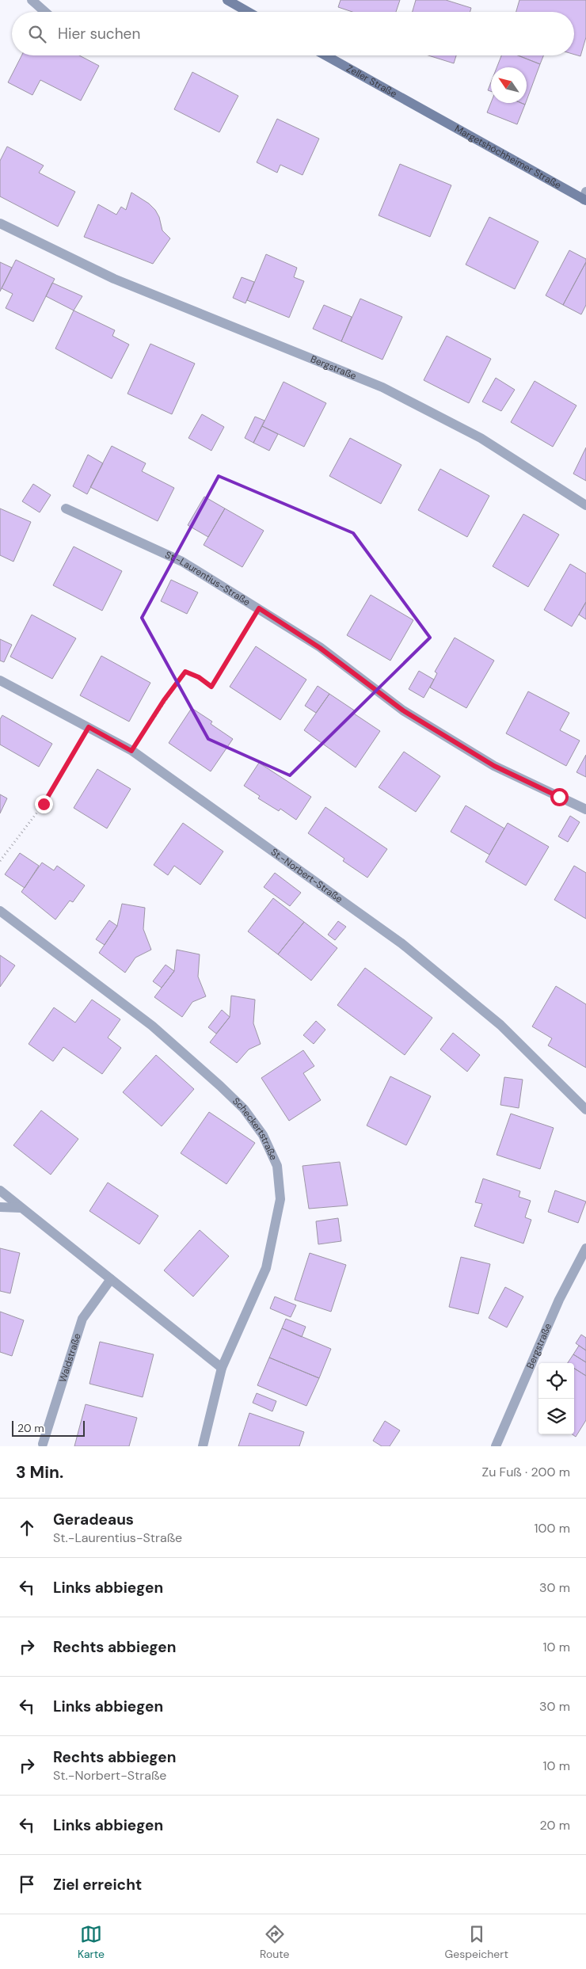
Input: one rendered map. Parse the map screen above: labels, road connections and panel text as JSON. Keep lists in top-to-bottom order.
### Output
{
  "streets": {
    "street": [
      "Zeller Straße",
      "Margetshöchheimer Straße",
      "Bergstraße",
      "St.-Laurentius-Straße",
      "St.-Norbert-Straße",
      "Scheckertstraße",
      "Waldstraße"
    ]
  },
  "crossings": [
    ["Zeller Straße", "Margetshöchheimer Straße"]
  ],
  "scale_bar": "20 m",
  "north": "top left",
  "page": {
    "search": "Hier suchen",
    "scale": "20 m",
    "heading": ["3 Min.", "Zu Fuß · 200 m"],
    "list": [
      ["Geradeaus", "St.-Laurentius-Straße", "100 m"],
      ["Links abbiegen", "30 m"],
      ["Rechts abbiegen", "10 m"],
      ["Links abbiegen", "30 m"],
      ["Rechts abbiegen", "St.-Norbert-Straße", "10 m"],
      ["Links abbiegen", "20 m"],
      "Ziel erreicht"
    ],
    "nav": ["Karte", "Route", "Gespeichert"]
  }
}
